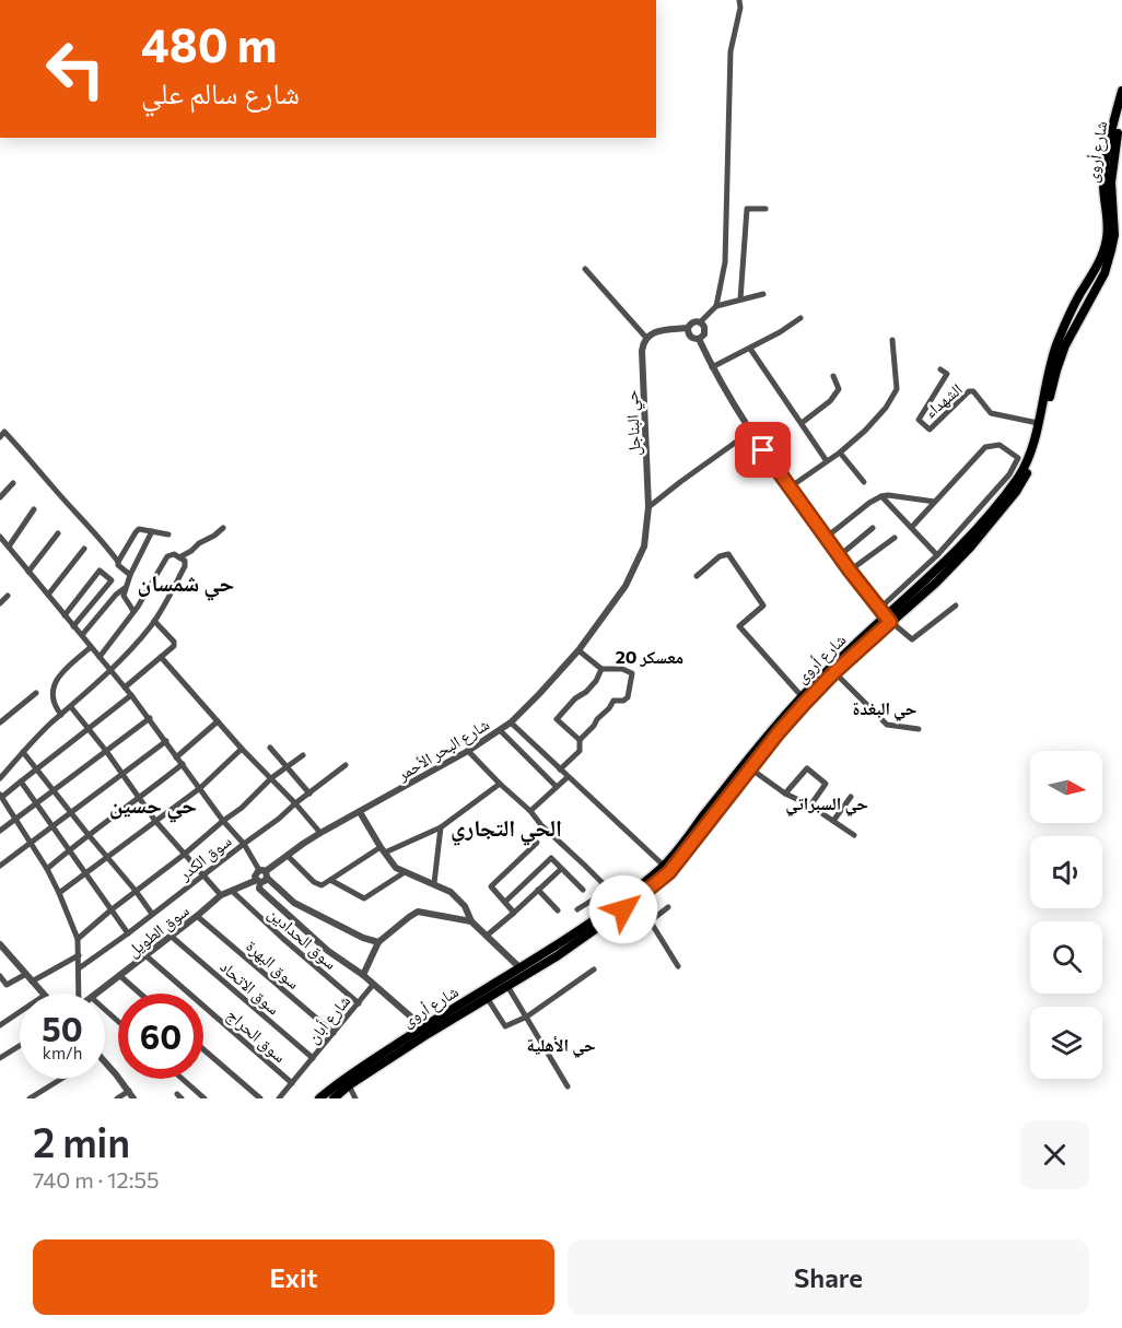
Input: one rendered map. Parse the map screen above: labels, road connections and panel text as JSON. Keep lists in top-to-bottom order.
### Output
{
  "streets": {
    "main road": ["شارع أروى"],
    "street": [
      "الشهداء",
      "حي البناجل",
      "شارع البحر الأحمر",
      "سوق الكدر",
      "سوق الطويل",
      "سوق الحدادين",
      "سوق البهرة",
      "سوق الاتحاد",
      "شارع أبان",
      "سوق الحراج"
    ]
  },
  "crossings": [
    ["شارع أروى", "الشهداء"],
    ["حي البناجل", "شارع البحر الأحمر"],
    ["شارع البحر الأحمر", "سوق الطويل"],
    ["سوق الطويل", "سوق الحدادين"],
    ["سوق الطويل", "سوق البهرة"],
    ["سوق الطويل", "سوق الاتحاد"],
    ["سوق الطويل", "سوق الحراج"],
    ["سوق الحدادين", "شارع أبان"],
    ["سوق البهرة", "شارع أبان"],
    ["سوق الاتحاد", "شارع أبان"],
    ["شارع أبان", "سوق الحراج"]
  ],
  "districts": [
    "حي شمسان",
    "معسكر 20",
    "حي البغدة",
    "حي السبراتي",
    "حي حسين",
    "الحي التجاري",
    "حي الأهلية"
  ],
  "north": "right",
  "page": {
    "turn": ["480 m", "شارع سالم علي"],
    "speed": "50 km/h",
    "limit": "60",
    "heading": ["2 min", "740 m · 12:55"],
    "buttons": ["Exit", "Share"]
  }
}
